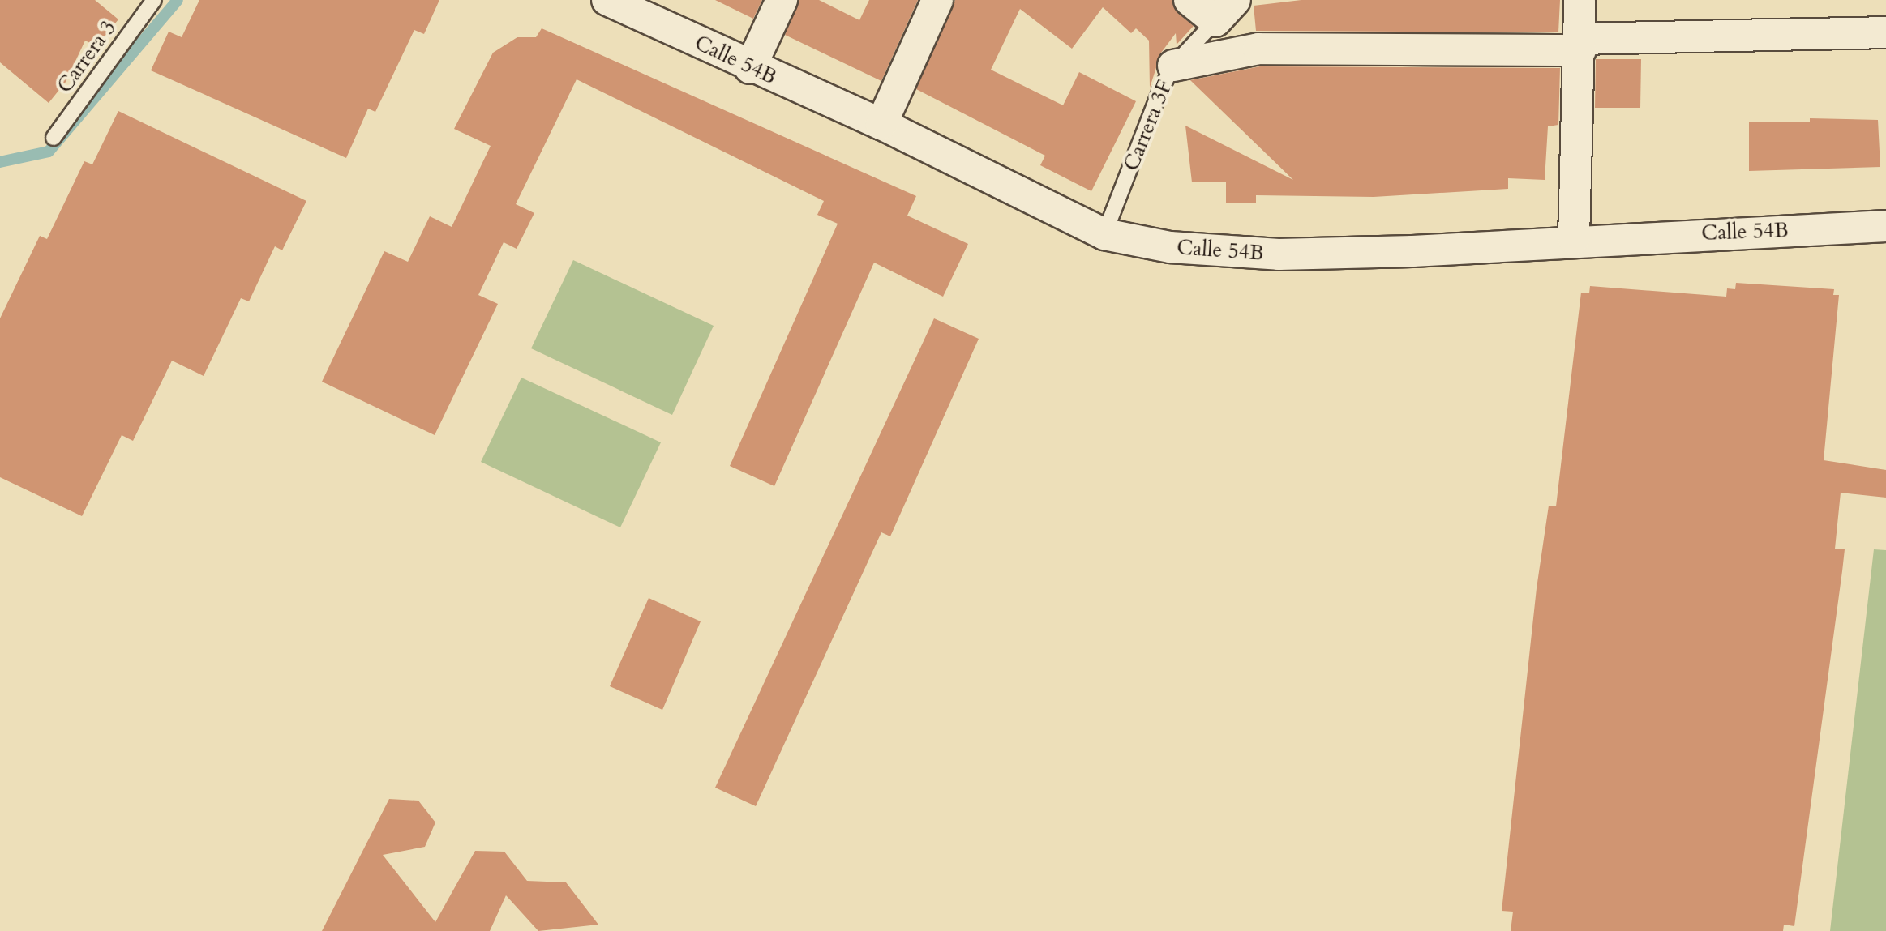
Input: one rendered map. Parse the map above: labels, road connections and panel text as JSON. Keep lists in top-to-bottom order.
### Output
{
  "streets": {
    "street": ["Calle 54B"],
    "lane": ["Carrera 3", "Carrera 3F"]
  },
  "crossings": [
    ["Calle 54B", "Carrera 3F"]
  ]
}
